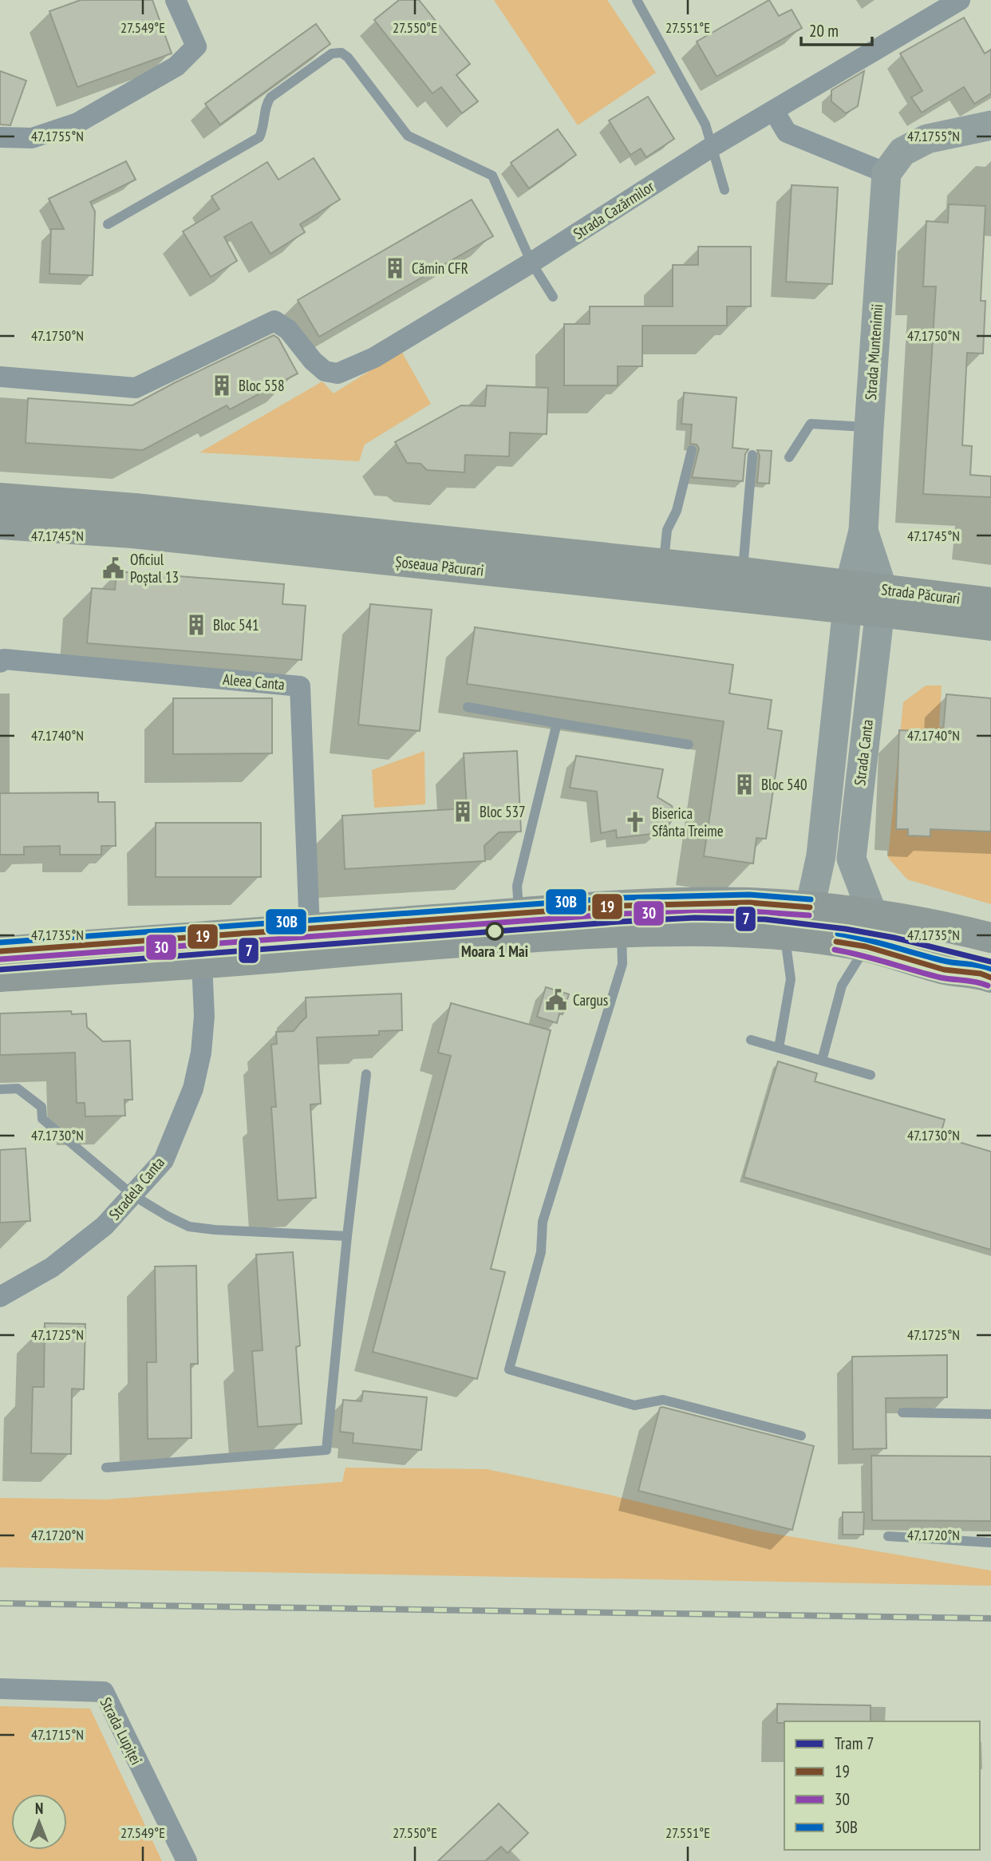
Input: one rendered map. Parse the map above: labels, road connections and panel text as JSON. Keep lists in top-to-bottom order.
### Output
{
  "streets": {
    "main road": ["Șoseaua Păcurari", "Strada Păcurari"],
    "street": [
      "Strada Cazărmilor",
      "Strada Muntenimii",
      "Aleea Canta",
      "Strada Canta",
      "Stradela Canta",
      "Strada Lupiței"
    ]
  },
  "crossings": [
    ["Strada Muntenimii", "Șoseaua Păcurari"],
    ["Strada Muntenimii", "Strada Păcurari"],
    ["Strada Muntenimii", "Strada Canta"],
    ["Șoseaua Păcurari", "Strada Păcurari"],
    ["Șoseaua Păcurari", "Strada Canta"],
    ["Strada Păcurari", "Strada Canta"]
  ],
  "places": {
    "building": [
      "Cămin CFR",
      "Bloc 558",
      "Bloc 541",
      "Bloc 540",
      "Bloc 537"
    ],
    "public building": ["Oficiul Poștal 13", "Cargus"],
    "church": ["Biserica Sfânta Treime"],
    "other": ["Moara 1 Mai"]
  },
  "lines": [
    "transit line 30B",
    "transit line 19",
    "transit line 30",
    "tram line 7"
  ],
  "legend": [
    "Tram 7",
    "19",
    "30",
    "30B"
  ],
  "scale_bar": "20 m",
  "north": "top",
  "coordinates": [
    "27.549°E",
    "27.550°E",
    "27.551°E",
    "47.1755°N",
    "47.1750°N",
    "47.1745°N",
    "47.1740°N",
    "47.1735°N",
    "47.1730°N",
    "47.1725°N",
    "47.1720°N",
    "47.1715°N"
  ]
}
